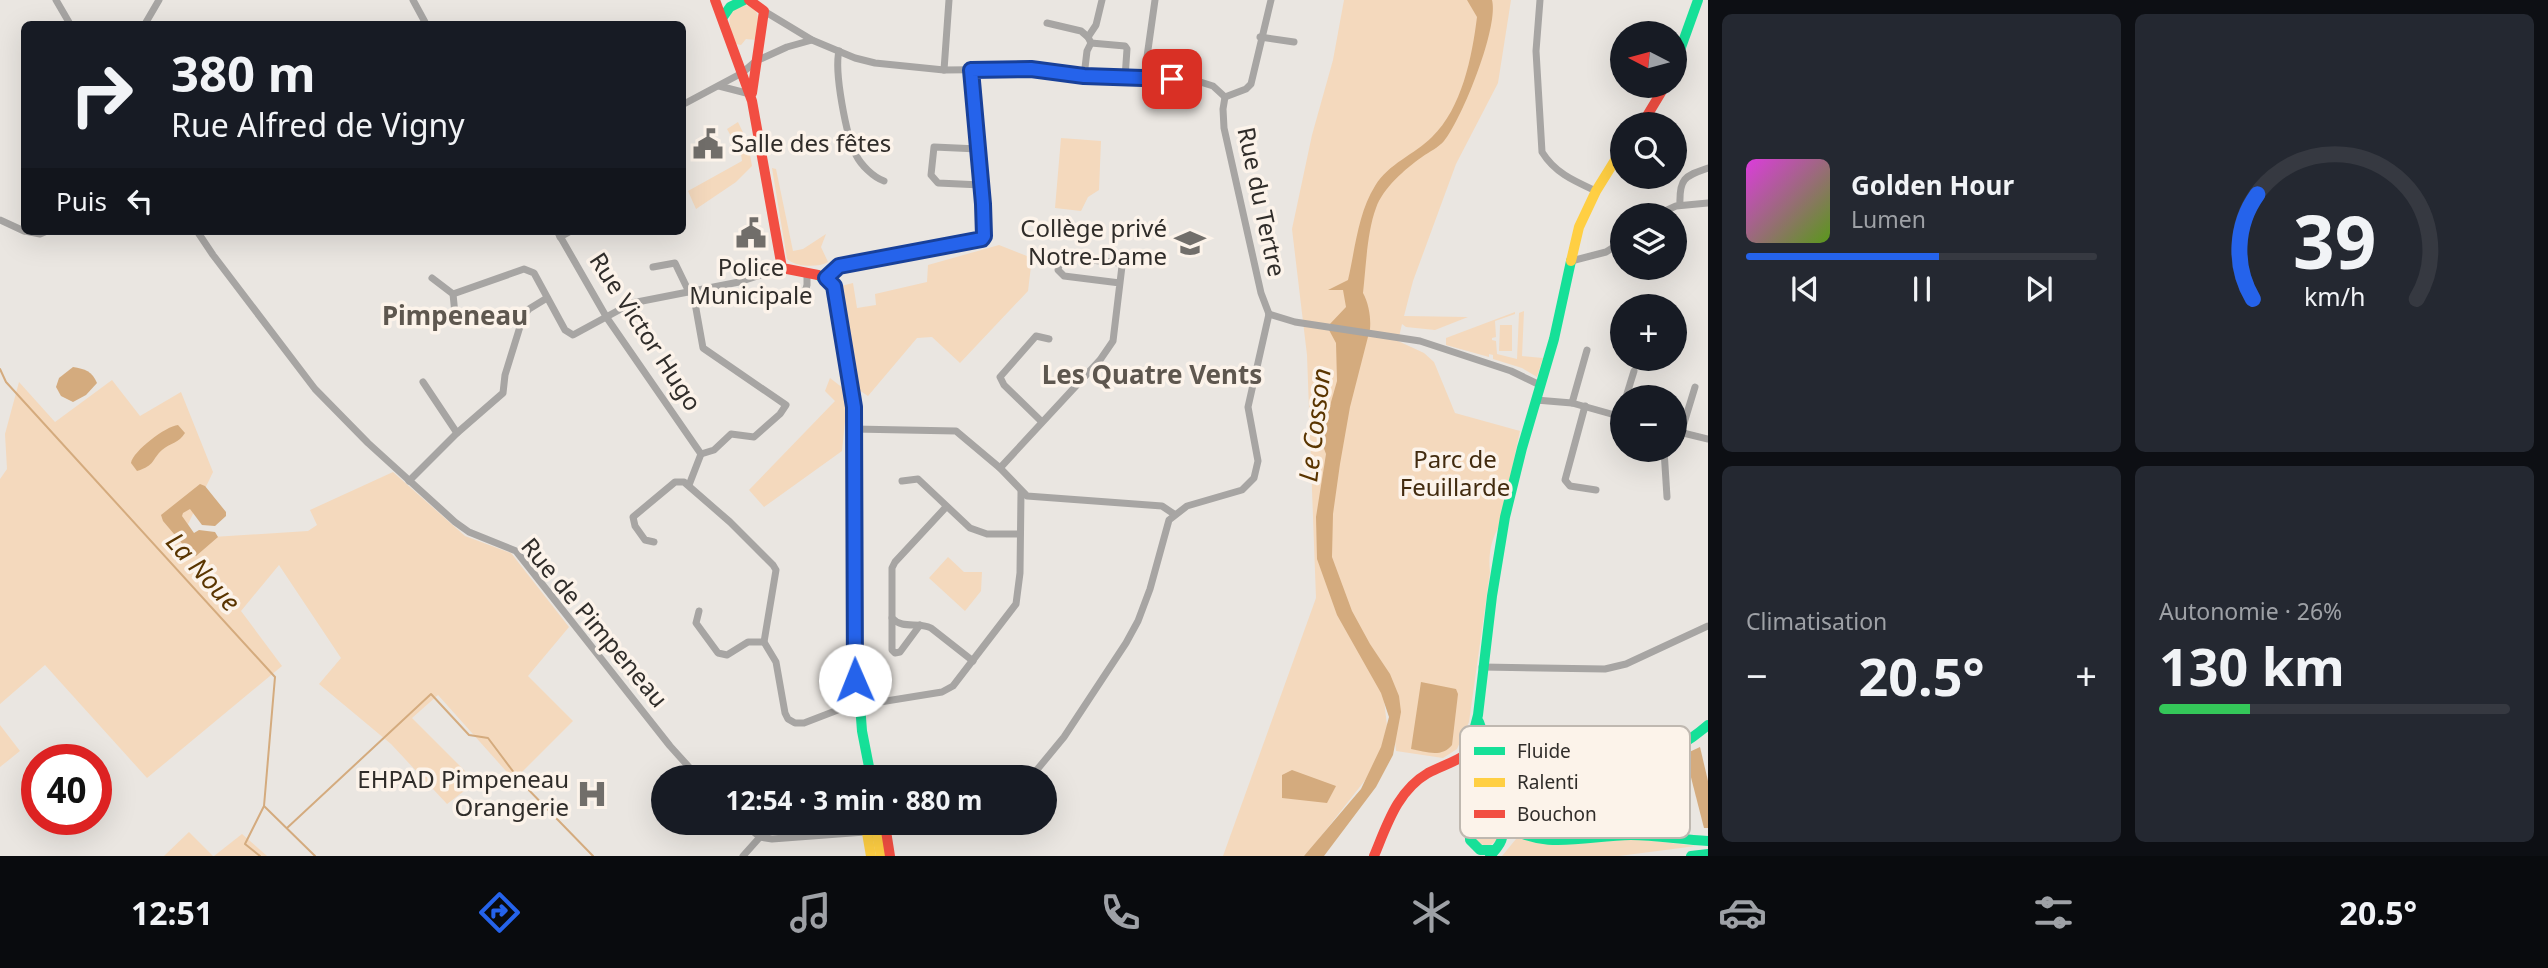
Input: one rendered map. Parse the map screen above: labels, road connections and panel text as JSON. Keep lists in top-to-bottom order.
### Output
{
  "streets": {
    "street": ["Rue du Tertre", "Rue Victor Hugo", "Rue de Pimpeneau"]
  },
  "districts": ["Pimpeneau", "Les Quatre Vents"],
  "water": ["Le Cosson", "La Noue"],
  "parks": ["Parc de Feuillarde"],
  "places": {
    "public building": ["Salle des fêtes", "Police Municipale"],
    "school or university": ["Collège privé Notre-Dame"],
    "hospital": ["EHPAD Pimpeneau Orangerie"]
  },
  "legend": ["Fluide", "Ralenti", "Bouchon"],
  "north": "left",
  "page": {
    "map_buttons": ["+", "−"],
    "turn": ["380 m", "Rue Alfred de Vigny"],
    "song": ["Golden Hour", "Lumen"],
    "then": "Puis",
    "tile": [
      "Climatisation",
      ["Autonomie · 26%", "130 km"]
    ],
    "heat": ["−", "20.5°", "+"],
    "limit": "40",
    "trip": "12:54 · 3 min · 880 m",
    "tabs": ["12:51", "20.5°"],
    "gauge": ["39", "km/h"]
  }
}
